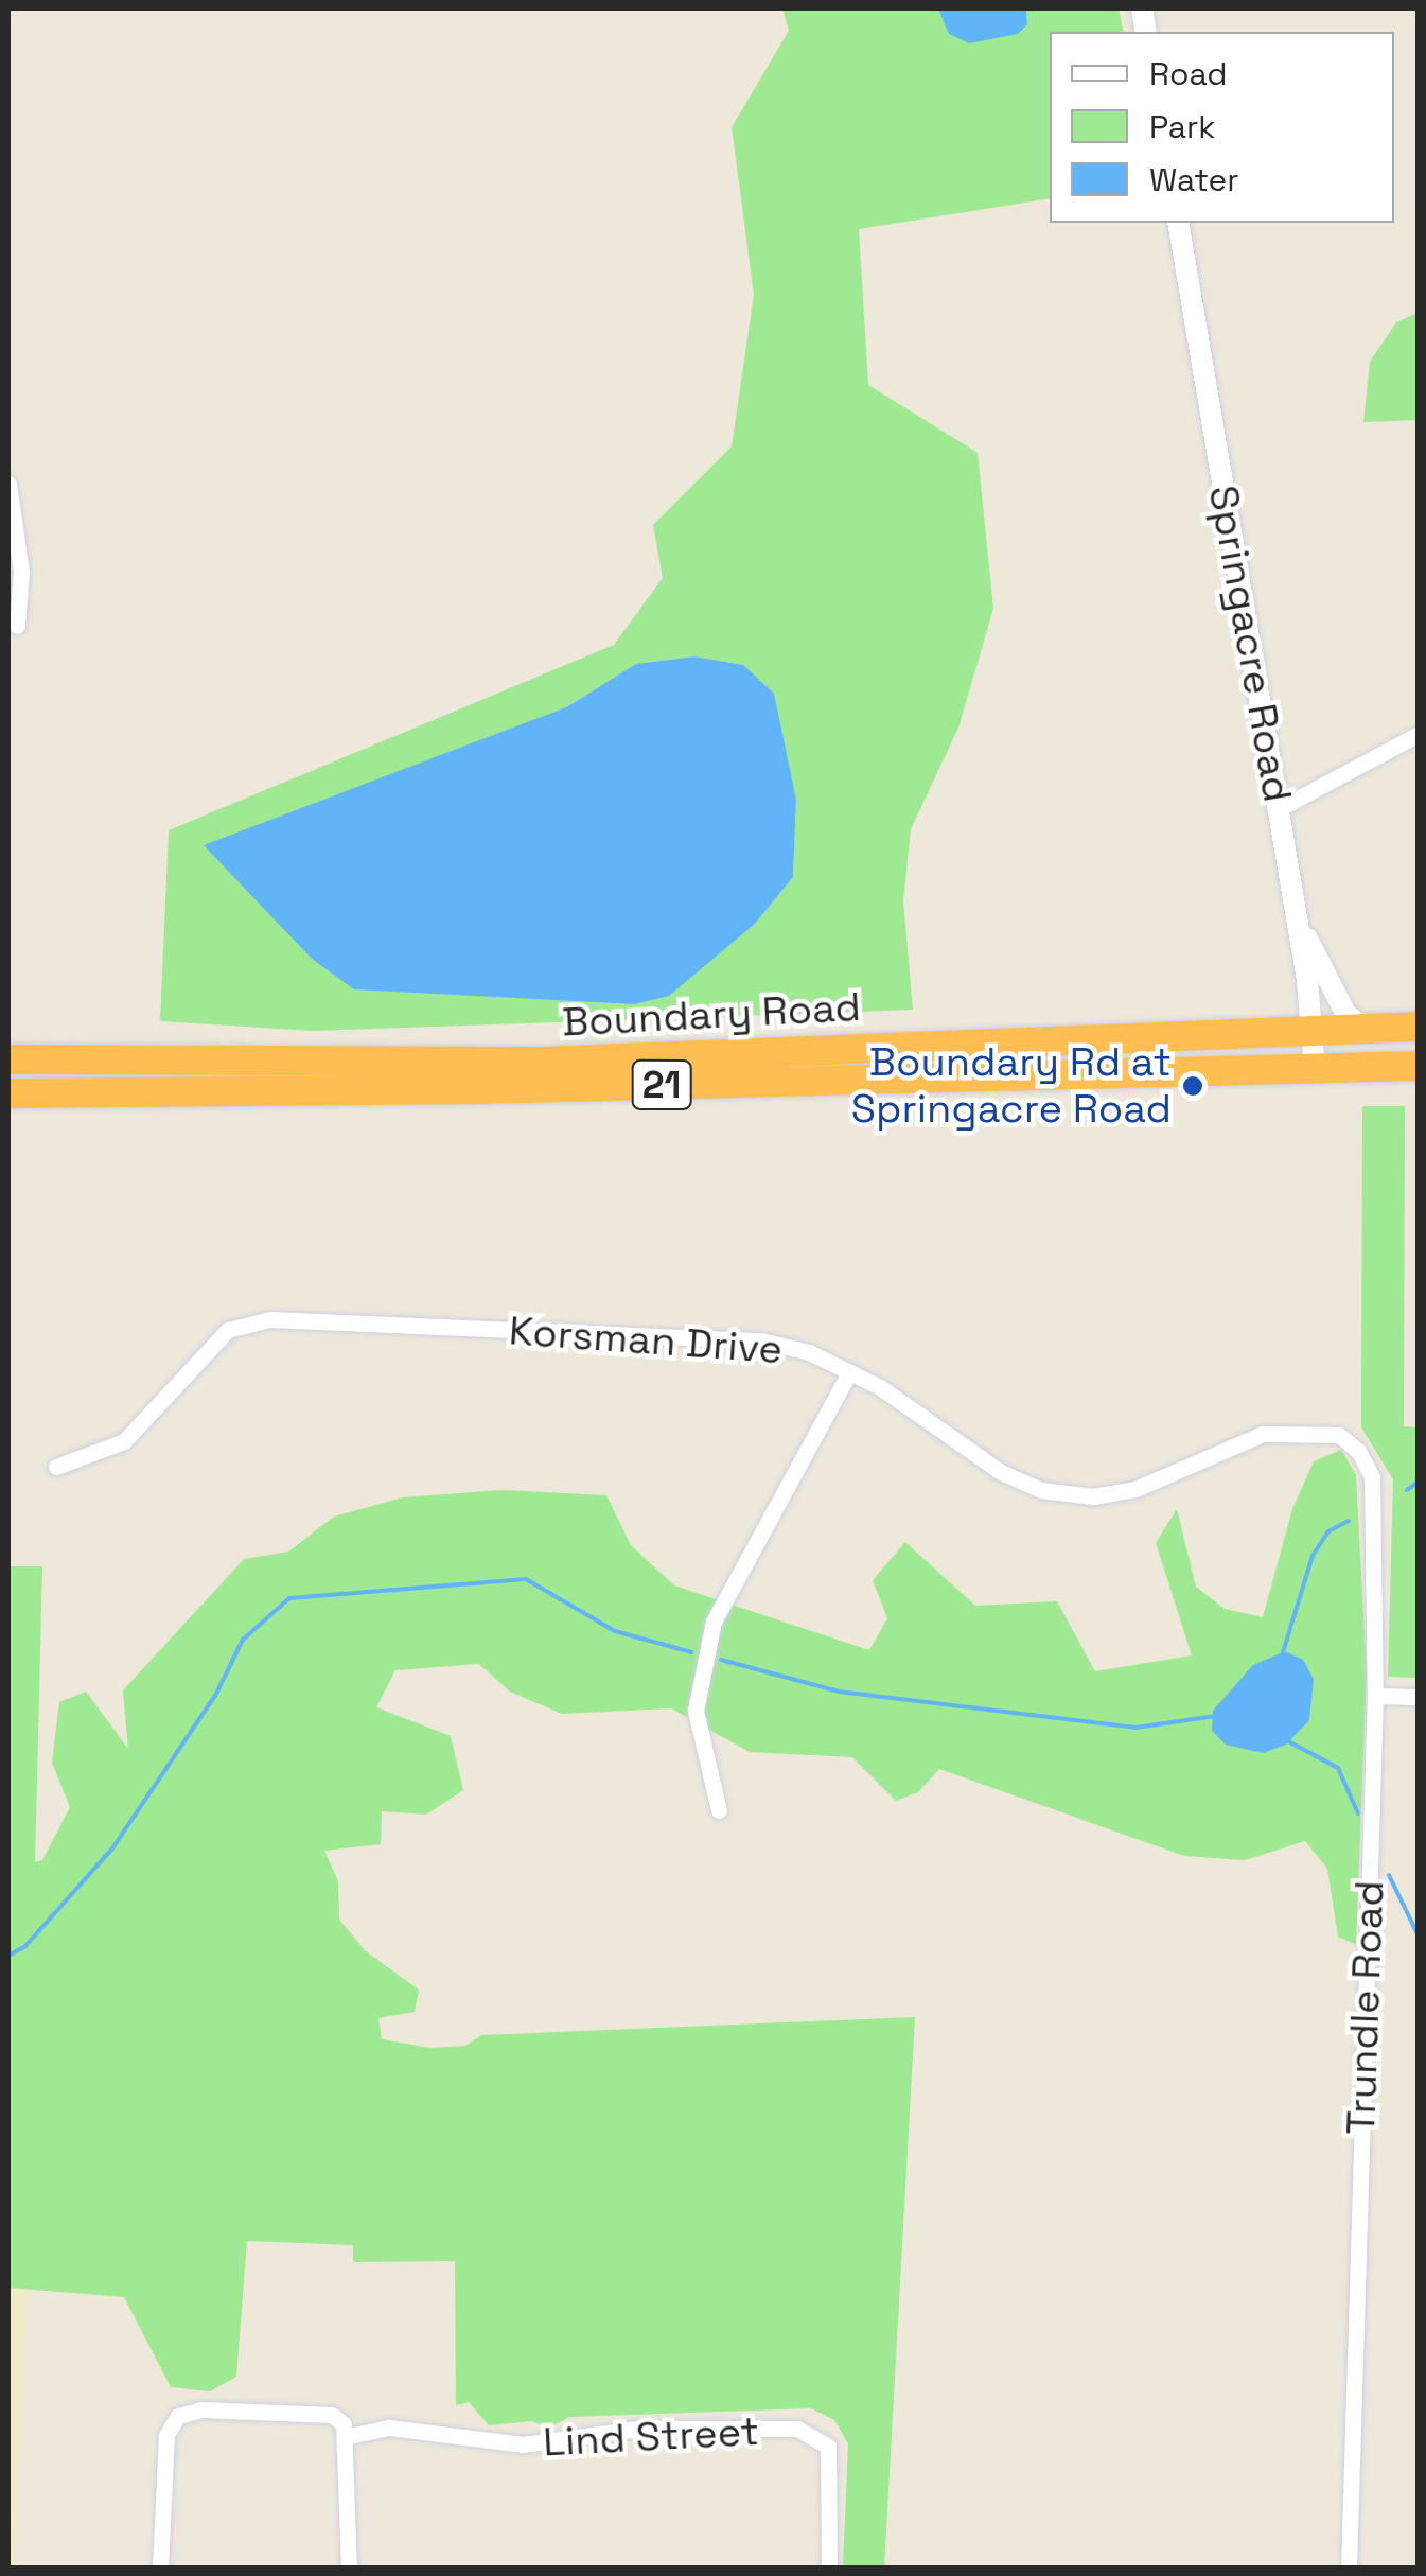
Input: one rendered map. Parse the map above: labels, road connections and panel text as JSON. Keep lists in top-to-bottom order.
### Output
{
  "streets": {
    "highway": ["Boundary Road", "21"],
    "street": [
      "Springacre Road",
      "Korsman Drive",
      "Trundle Road",
      "Lind Street"
    ]
  },
  "crossings": [
    ["Springacre Road", "Boundary Road"],
    ["Korsman Drive", "Trundle Road"]
  ],
  "places": ["Boundary Rd at Springacre Road"],
  "legend": ["Road", "Park", "Water"]
}
